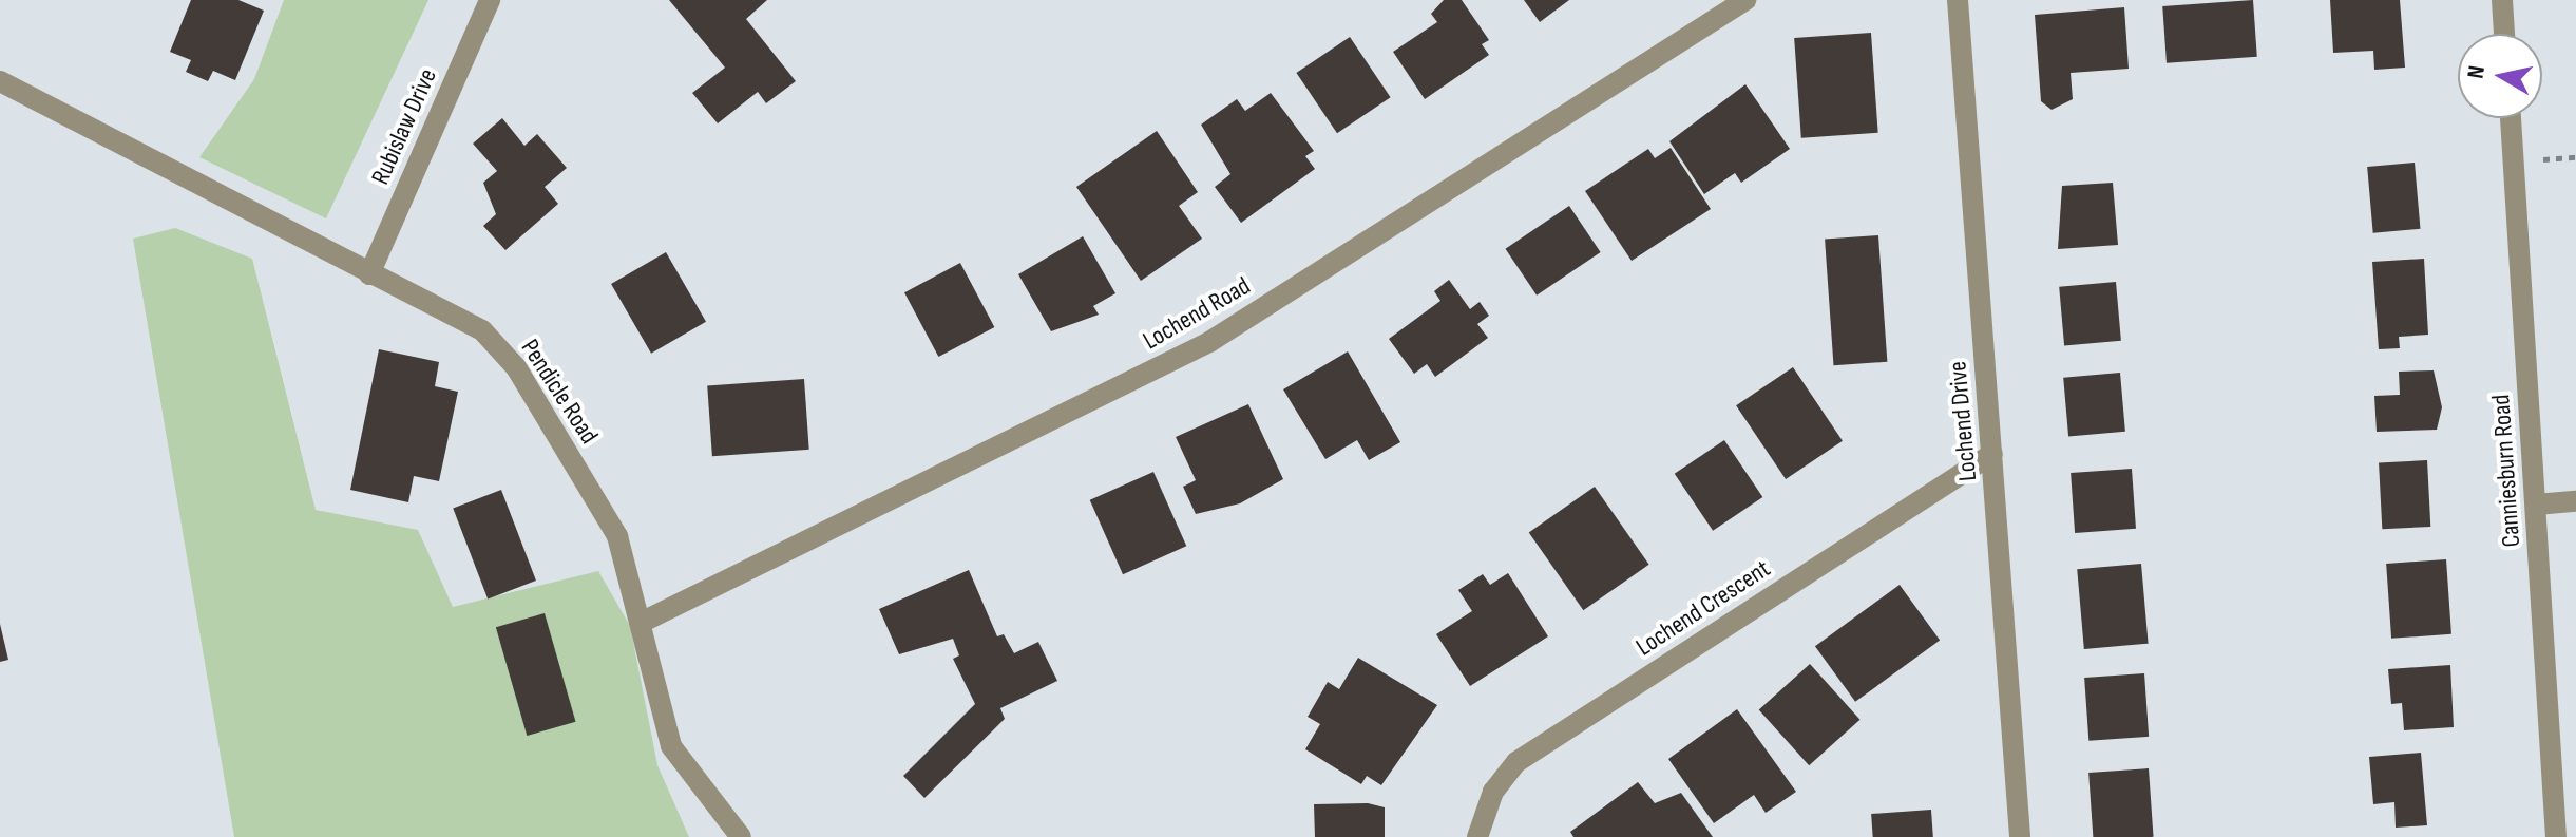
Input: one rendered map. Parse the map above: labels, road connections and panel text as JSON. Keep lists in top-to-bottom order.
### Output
{
  "streets": {
    "street": [
      "Rubislaw Drive",
      "Lochend Road",
      "Pendicle Road",
      "Lochend Drive",
      "Canniesburn Road",
      "Lochend Crescent"
    ]
  },
  "crossings": [
    ["Rubislaw Drive", "Pendicle Road"],
    ["Lochend Road", "Pendicle Road"],
    ["Lochend Drive", "Lochend Crescent"]
  ],
  "north": "left"
}
